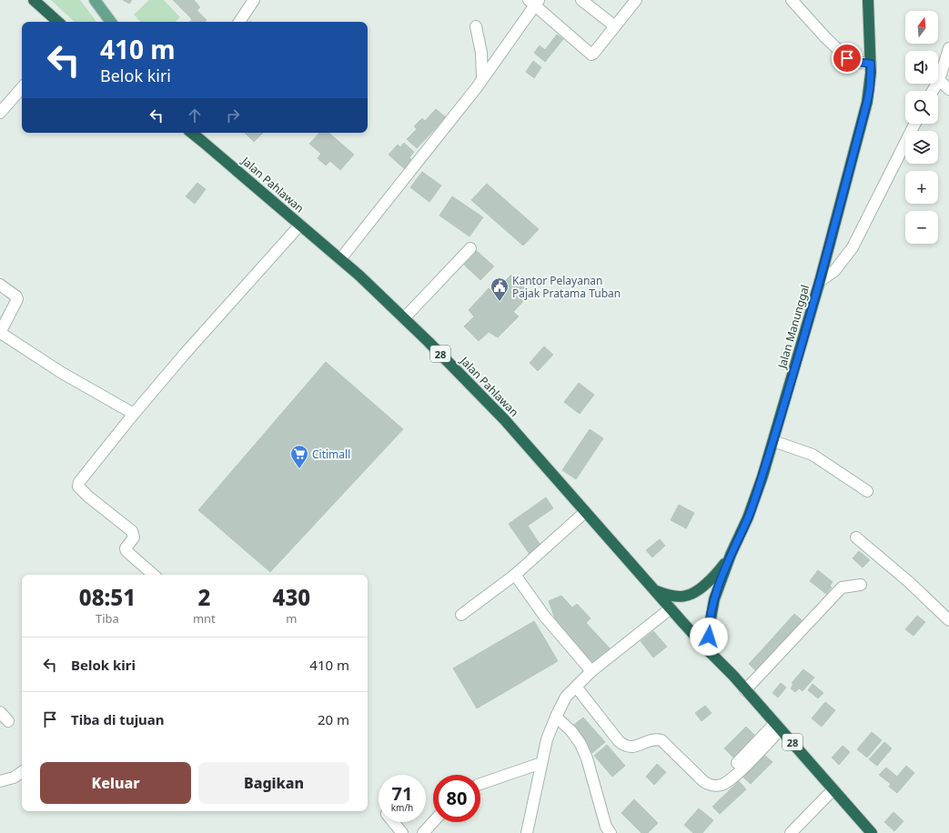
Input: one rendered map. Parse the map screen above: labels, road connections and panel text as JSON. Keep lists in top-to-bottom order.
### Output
{
  "streets": {
    "highway": ["Jalan Pahlawan", "Jalan Manunggal", "28"]
  },
  "crossings": [
    ["Jalan Pahlawan", "Jalan Manunggal"],
    ["Jalan Pahlawan", "28"],
    ["Jalan Manunggal", "28"]
  ],
  "places": {
    "public building": ["Kantor Pelayanan Pajak Pratama Tuban"],
    "supermarket": ["Citimall"]
  },
  "north": "top",
  "page": {
    "map_buttons": ["+", "−"],
    "turn": ["410 m", "Belok kiri"],
    "eta": [
      "08:51",
      "Tiba",
      "2",
      "mnt",
      "430",
      "m"
    ],
    "list": [
      {
        "name": "Belok kiri",
        "value": "410 m"
      },
      {
        "name": "Tiba di tujuan",
        "value": "20 m"
      }
    ],
    "buttons": ["Keluar", "Bagikan"],
    "speed": "71 km/h",
    "limit": "80"
  }
}
